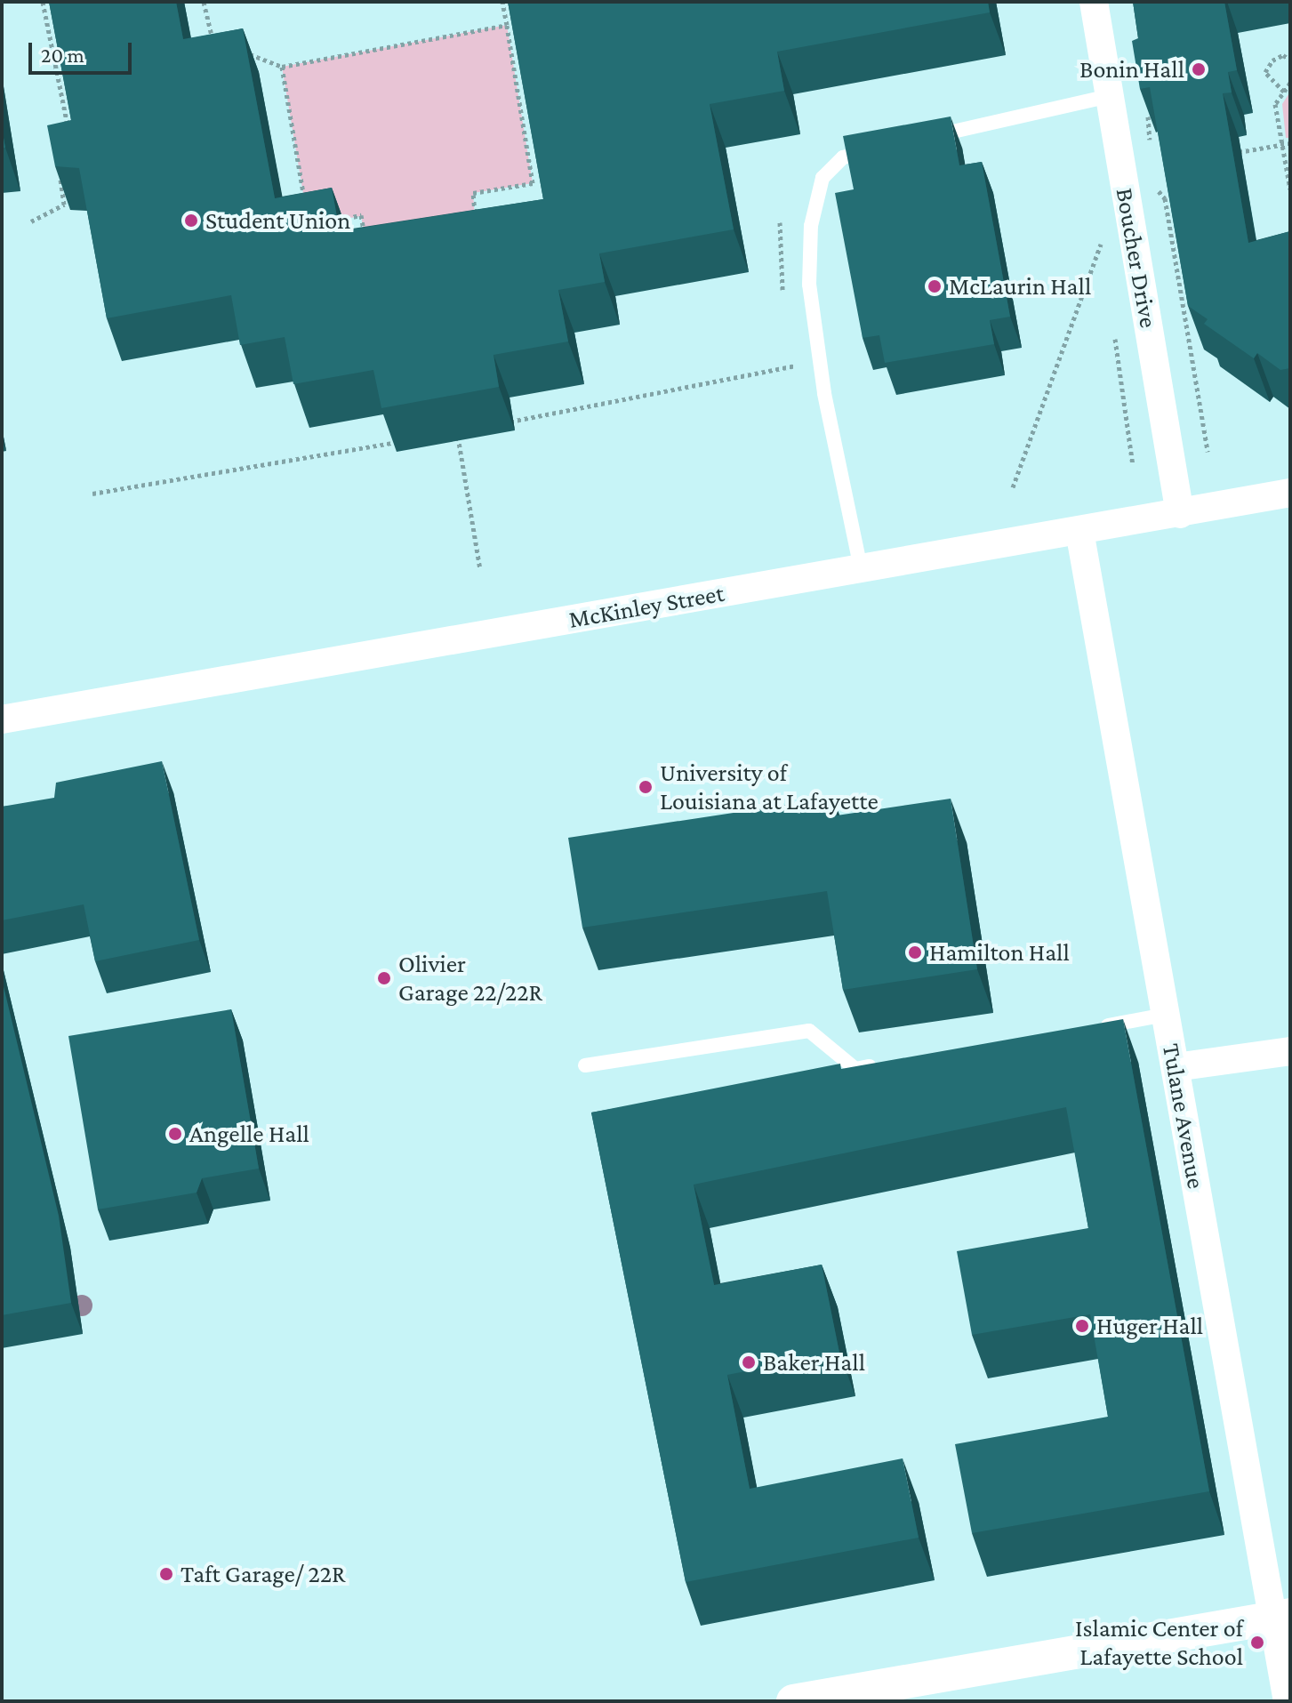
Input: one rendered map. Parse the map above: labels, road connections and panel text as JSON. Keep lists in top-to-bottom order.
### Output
{
  "streets": {
    "street": ["Boucher Drive", "McKinley Street", "Tulane Avenue"]
  },
  "crossings": [
    ["Boucher Drive", "McKinley Street"],
    ["McKinley Street", "Tulane Avenue"]
  ],
  "places": [
    "Bonin Hall",
    "Student Union",
    "McLaurin Hall",
    "University of Louisiana at Lafayette",
    "Hamilton Hall",
    "Olivier Garage 22/22R",
    "Angelle Hall",
    "Huger Hall",
    "Baker Hall",
    "Taft Garage/ 22R",
    "Islamic Center of Lafayette School"
  ],
  "scale_bar": "20 m"
}
